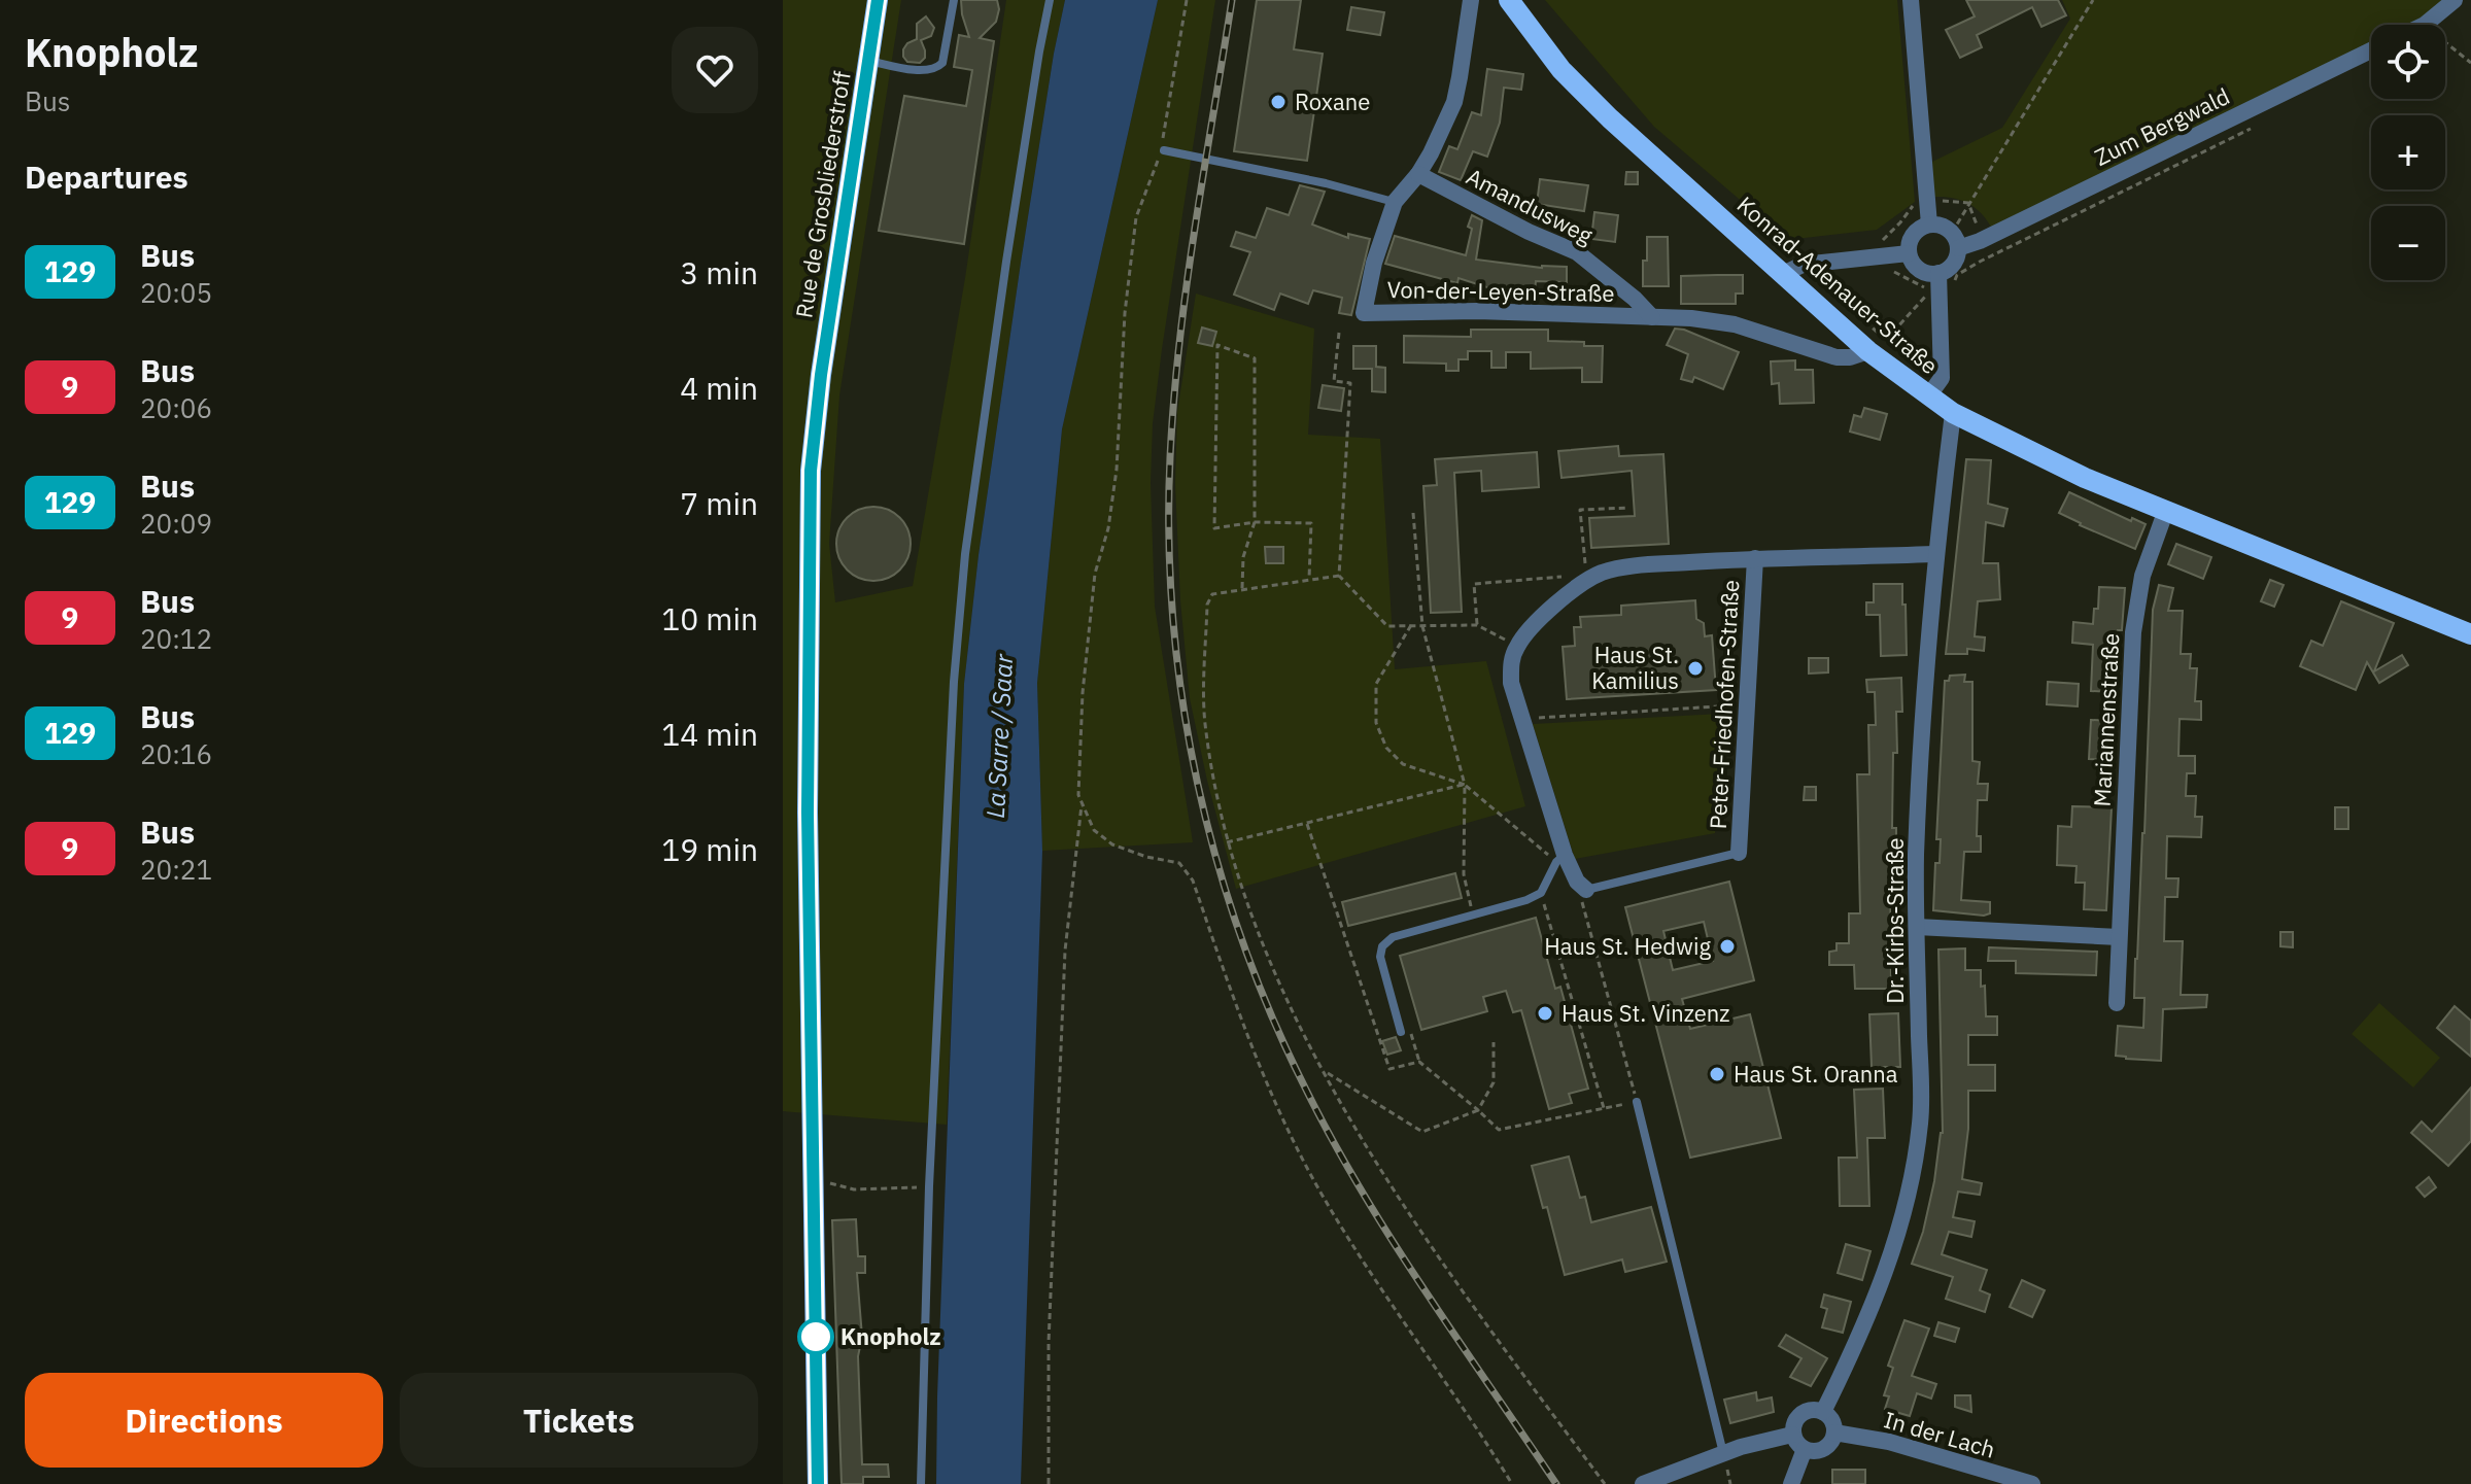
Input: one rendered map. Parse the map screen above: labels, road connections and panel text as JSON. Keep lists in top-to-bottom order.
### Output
{
  "streets": {
    "main road": ["Rue de Grosbliederstroff", "Konrad-Adenauer-Straße"],
    "street": [
      "Zum Bergwald",
      "Amandusweg",
      "Von-der-Leyen-Straße",
      "Peter-Friedhofen-Straße",
      "Mariannenstraße",
      "Dr.-Kirbs-Straße",
      "In der Lach"
    ]
  },
  "crossings": [
    ["Amandusweg", "Von-der-Leyen-Straße"],
    ["Konrad-Adenauer-Straße", "Von-der-Leyen-Straße"],
    ["Konrad-Adenauer-Straße", "Mariannenstraße"],
    ["Konrad-Adenauer-Straße", "Dr.-Kirbs-Straße"],
    ["Peter-Friedhofen-Straße", "Dr.-Kirbs-Straße"],
    ["Dr.-Kirbs-Straße", "In der Lach"]
  ],
  "water": ["La Sarre / Saar"],
  "places": [
    "Roxane",
    "Haus St. Kamilius",
    "Haus St. Hedwig",
    "Haus St. Vinzenz",
    "Haus St. Oranna",
    "Knopholz"
  ],
  "lines": ["bus line 129"],
  "page": {
    "heading": [
      ["Knopholz", "Bus"],
      "Departures"
    ],
    "map_buttons": ["+", "−"],
    "list": [
      {
        "mark": "129",
        "name": "Bus",
        "note": "20:05",
        "value": "3 min"
      },
      {
        "mark": "9",
        "name": "Bus",
        "note": "20:06",
        "value": "4 min"
      },
      {
        "mark": "129",
        "name": "Bus",
        "note": "20:09",
        "value": "7 min"
      },
      {
        "mark": "9",
        "name": "Bus",
        "note": "20:12",
        "value": "10 min"
      },
      {
        "mark": "129",
        "name": "Bus",
        "note": "20:16",
        "value": "14 min"
      },
      {
        "mark": "9",
        "name": "Bus",
        "note": "20:21",
        "value": "19 min"
      }
    ],
    "buttons": ["Directions", "Tickets"]
  }
}
